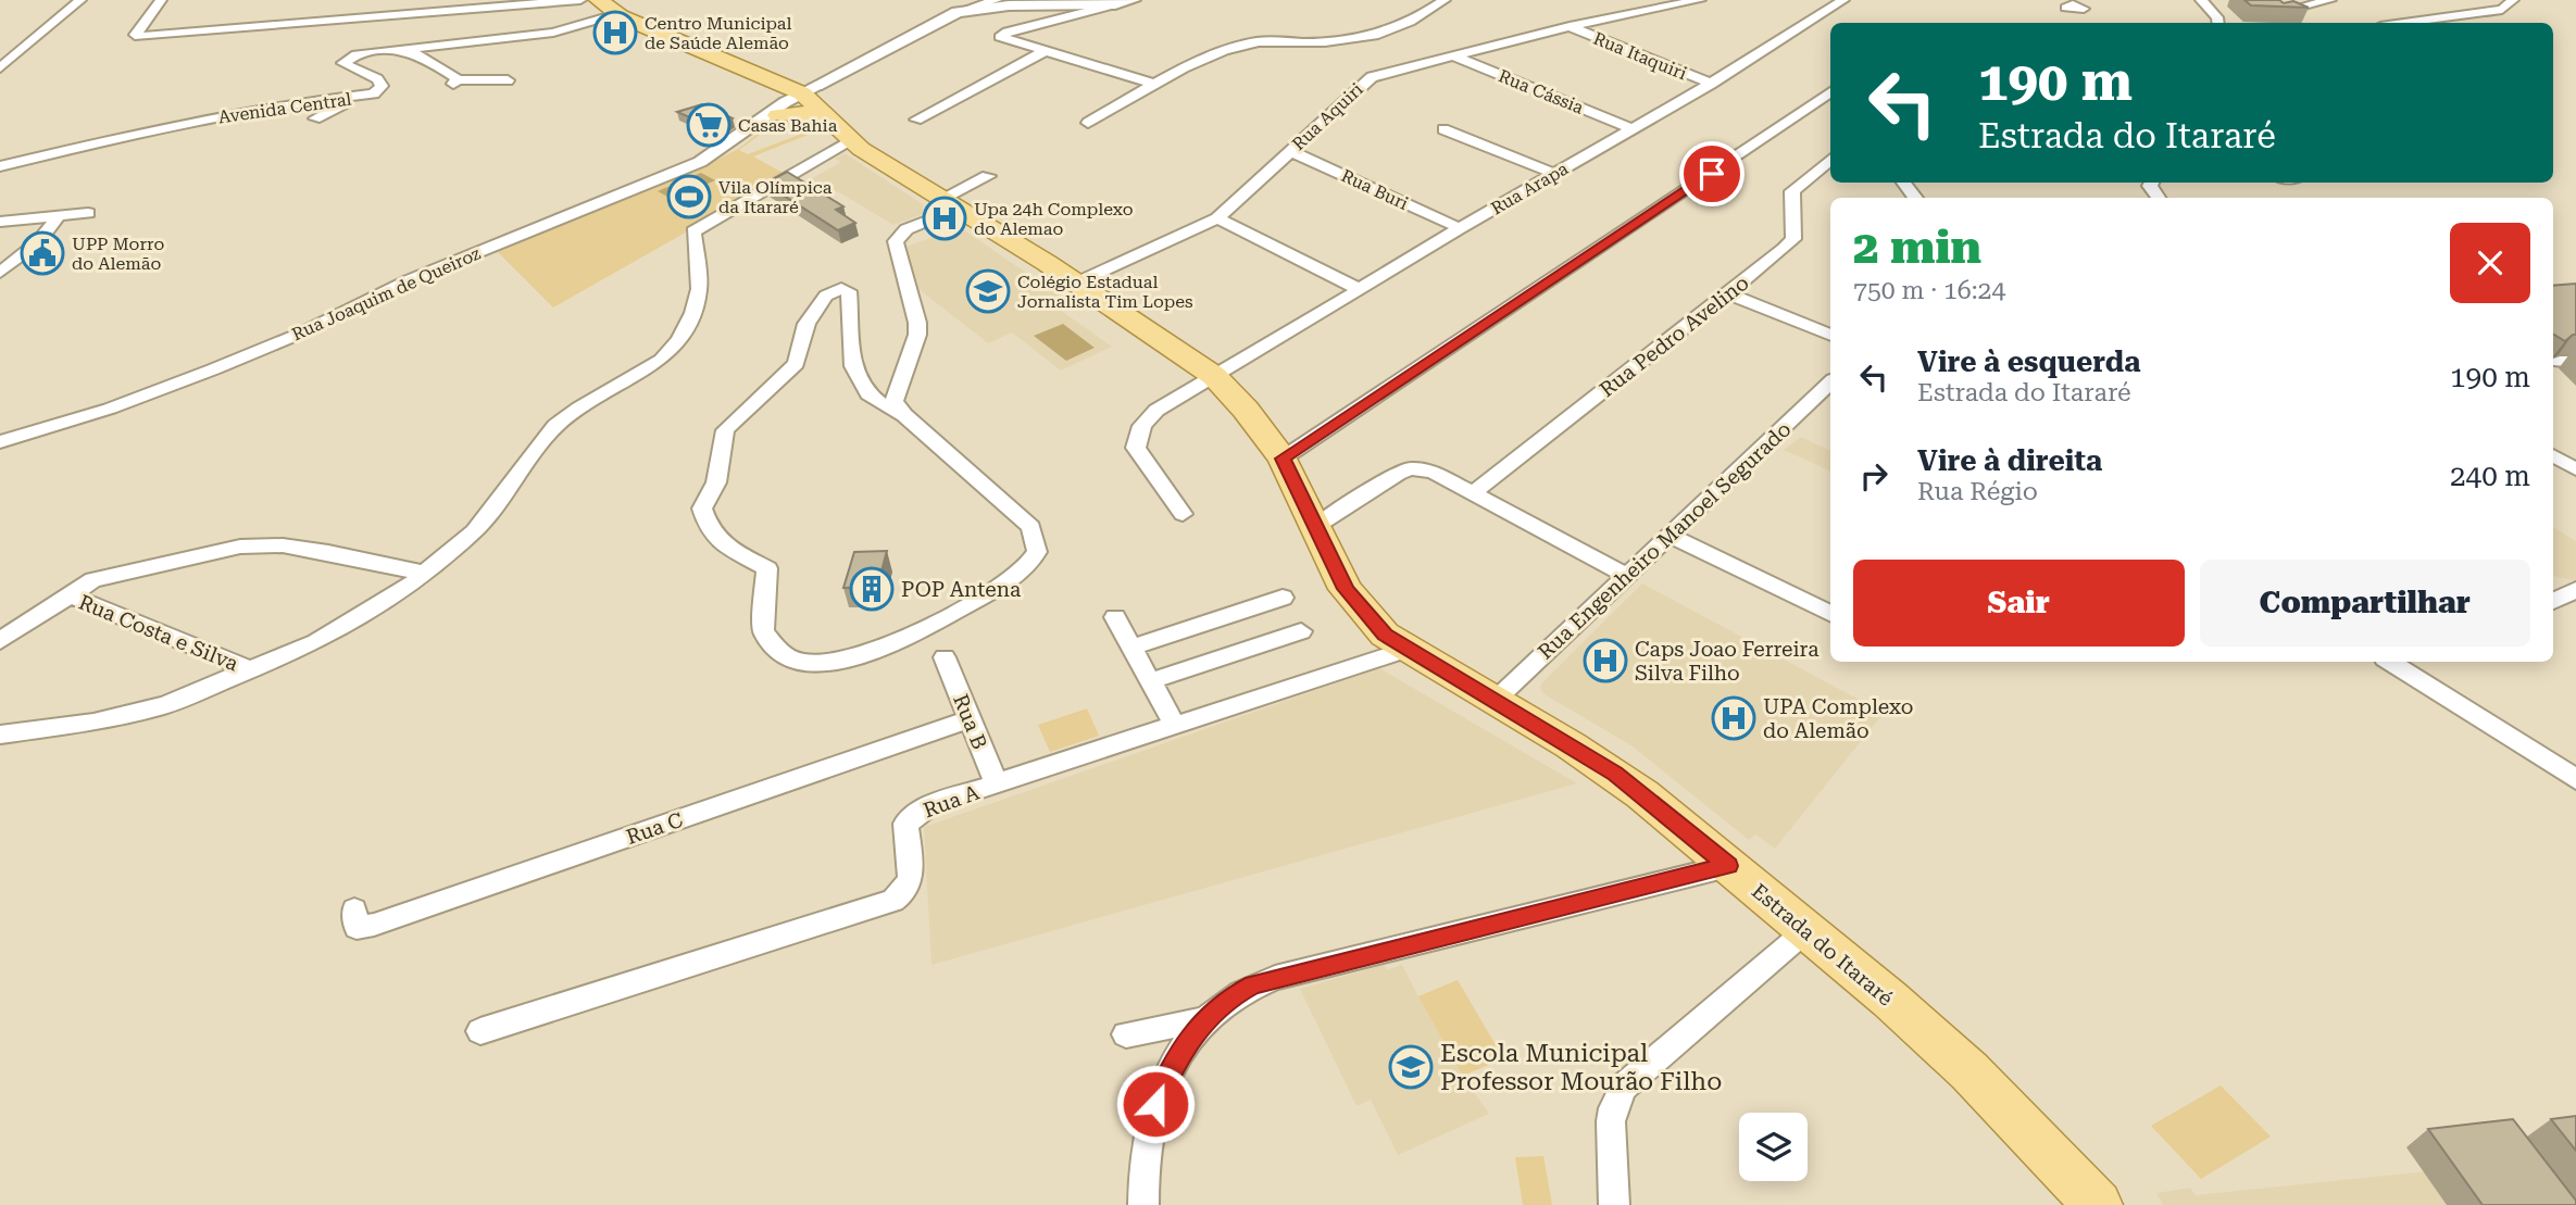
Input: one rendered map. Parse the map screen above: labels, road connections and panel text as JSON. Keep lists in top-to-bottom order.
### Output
{
  "streets": {
    "main road": ["Estrada do Itararé"],
    "street": [
      "Rua Itaquiri",
      "Rua Cássia",
      "Avenida Central",
      "Rua Aquiri",
      "Rua Arapa",
      "Rua Buri",
      "Rua Joaquim de Queiroz",
      "Rua Pedro Avelino",
      "Rua Engenheiro Manoel Segurado",
      "Rua Costa e Silva",
      "Rua B",
      "Rua A",
      "Rua C"
    ]
  },
  "crossings": [
    ["Rua Itaquiri", "Rua Aquiri"],
    ["Rua Itaquiri", "Rua Arapa"],
    ["Rua Cássia", "Rua Aquiri"],
    ["Rua Cássia", "Rua Arapa"],
    ["Avenida Central", "Estrada do Itararé"],
    ["Rua Aquiri", "Rua Buri"],
    ["Rua Aquiri", "Estrada do Itararé"],
    ["Rua Arapa", "Rua Buri"],
    ["Rua Arapa", "Estrada do Itararé"],
    ["Rua Joaquim de Queiroz", "Estrada do Itararé"],
    ["Rua Engenheiro Manoel Segurado", "Estrada do Itararé"],
    ["Rua B", "Rua A"],
    ["Rua B", "Rua C"],
    ["Rua A", "Estrada do Itararé"]
  ],
  "places": {
    "hospital": [
      "Centro Municipal de Saúde Alemão",
      "Upa 24h Complexo do Alemao",
      "Caps Joao Ferreira Silva Filho",
      "UPA Complexo do Alemão"
    ],
    "supermarket": ["Casas Bahia"],
    "sports": ["Vila Olímpica da Itararé"],
    "public building": ["UPP Morro do Alemão"],
    "school or university": ["Colégio Estadual Jornalista Tim Lopes", "Escola Municipal Professor Mourão Filho"],
    "building": ["POP Antena"]
  },
  "page": {
    "turn": ["190 m", "Estrada do Itararé"],
    "heading": ["2 min", "750 m · 16:24"],
    "list": [
      {
        "name": "Vire à esquerda",
        "note": "Estrada do Itararé",
        "value": "190 m"
      },
      {
        "name": "Vire à direita",
        "note": "Rua Régio",
        "value": "240 m"
      }
    ],
    "buttons": ["Sair", "Compartilhar"]
  }
}
